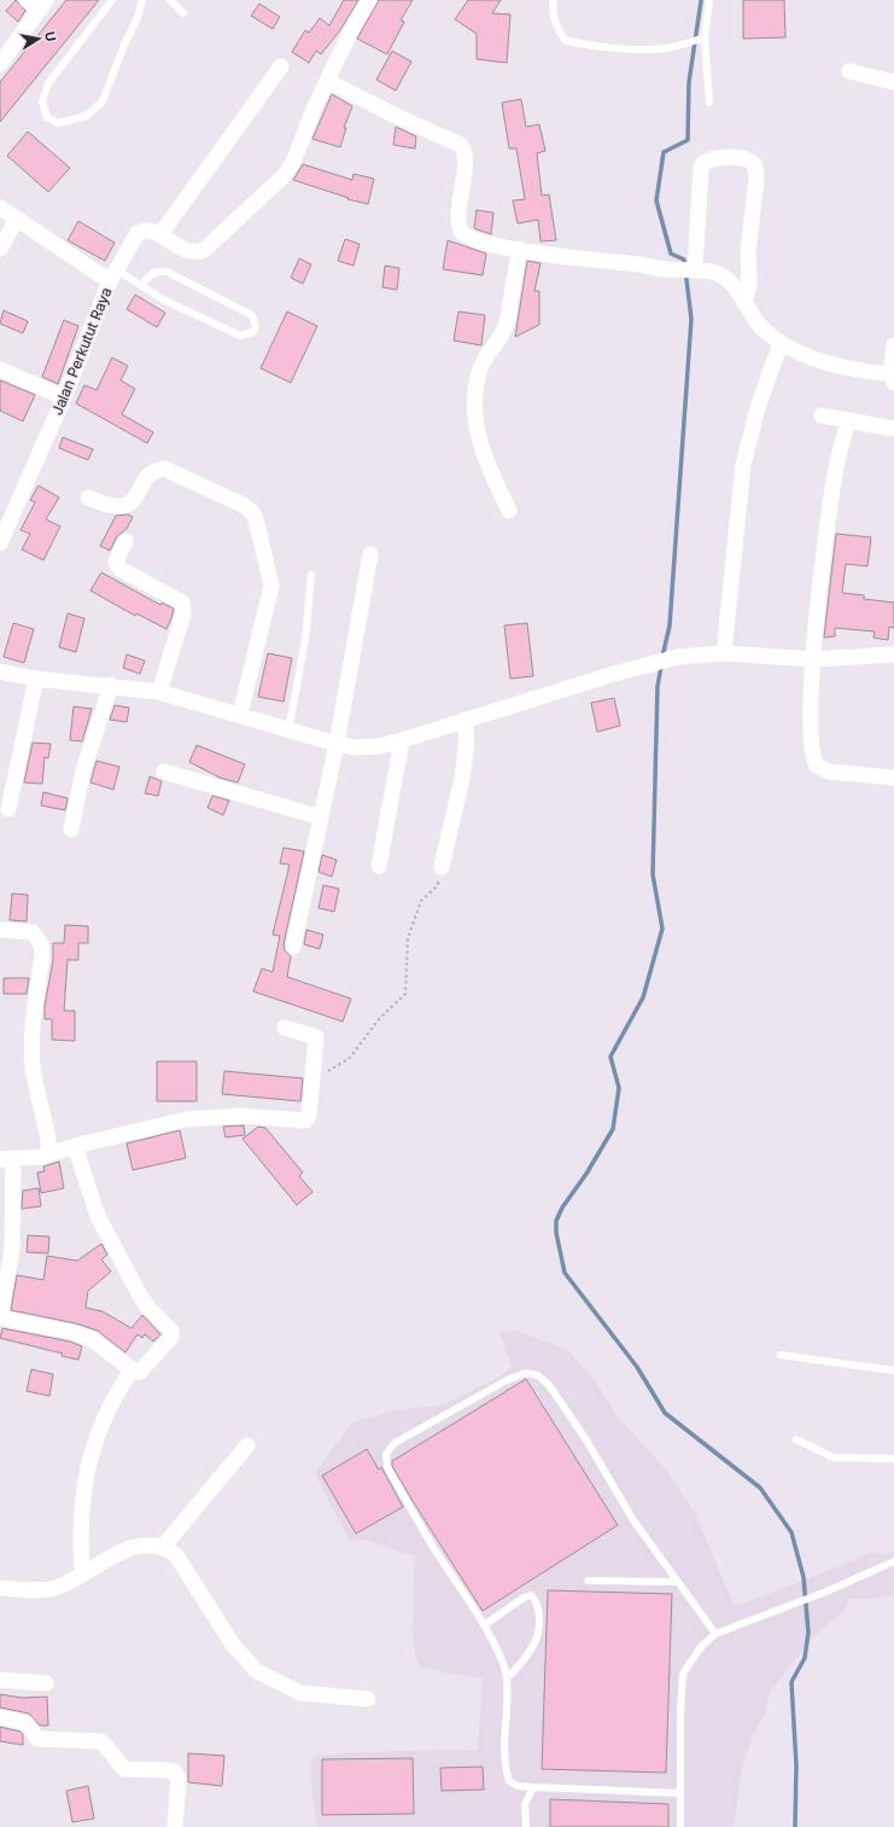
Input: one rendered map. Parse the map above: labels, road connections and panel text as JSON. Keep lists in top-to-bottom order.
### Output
{
  "streets": {
    "street": ["Jalan Perkutut Raya"]
  },
  "north": "right"
}
